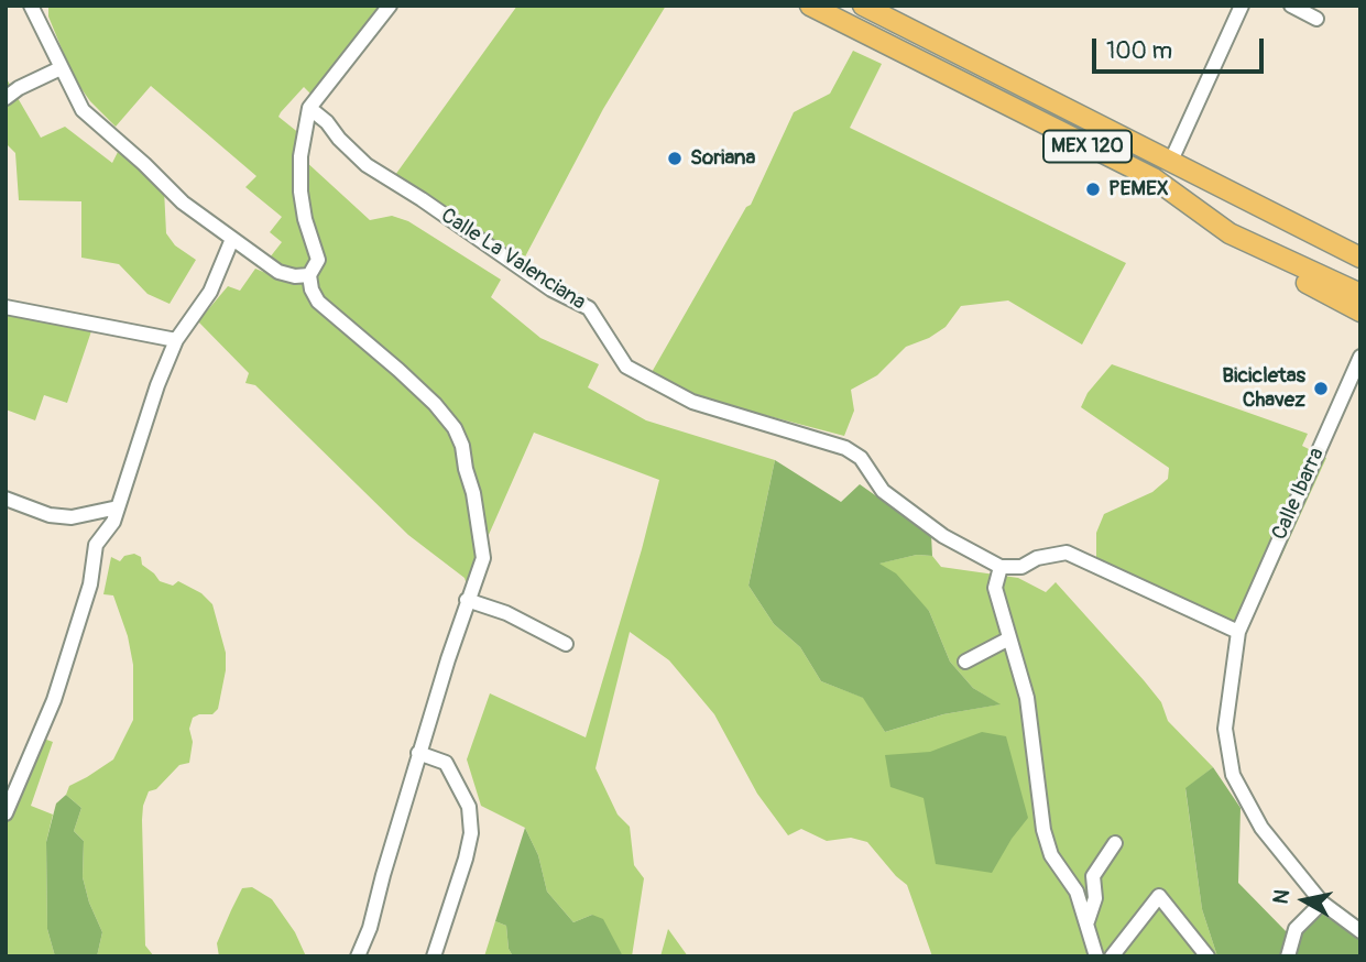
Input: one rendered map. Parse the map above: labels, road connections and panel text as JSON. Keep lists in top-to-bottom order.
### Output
{
  "streets": {
    "main road": ["MEX 120"],
    "street": ["Calle La Valenciana", "Calle Ibarra"]
  },
  "places": ["Soriana", "PEMEX", "Bicicletas Chavez"],
  "scale_bar": "100 m",
  "north": "left"
}
